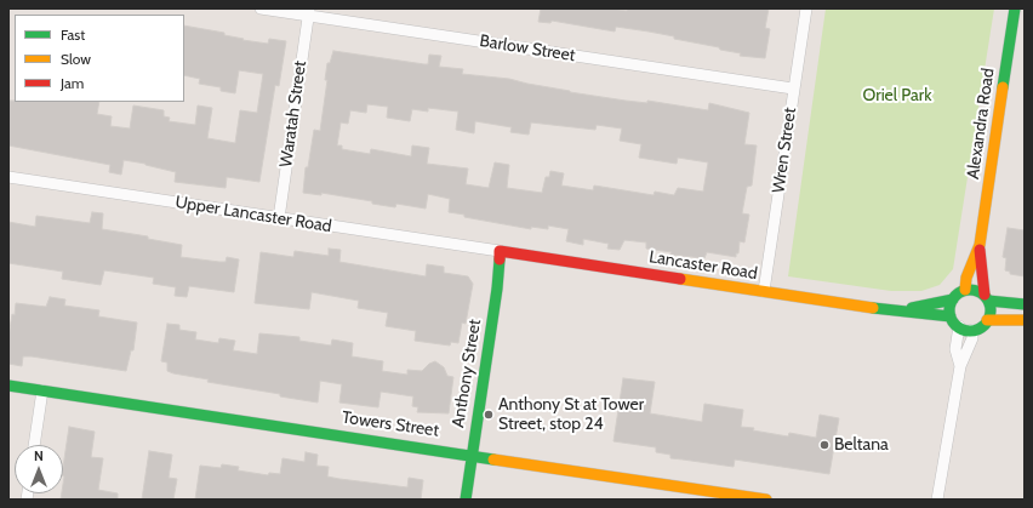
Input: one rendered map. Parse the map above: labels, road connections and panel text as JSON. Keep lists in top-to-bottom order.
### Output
{
  "streets": {
    "street": [
      "Barlow Street",
      "Waratah Street",
      "Alexandra Road",
      "Wren Street",
      "Upper Lancaster Road",
      "Lancaster Road",
      "Anthony Street",
      "Towers Street"
    ]
  },
  "crossings": [
    ["Barlow Street", "Waratah Street"],
    ["Barlow Street", "Wren Street"],
    ["Waratah Street", "Upper Lancaster Road"],
    ["Alexandra Road", "Lancaster Road"],
    ["Wren Street", "Lancaster Road"],
    ["Upper Lancaster Road", "Lancaster Road"],
    ["Upper Lancaster Road", "Anthony Street"],
    ["Lancaster Road", "Anthony Street"],
    ["Anthony Street", "Towers Street"]
  ],
  "parks": ["Oriel Park"],
  "places": ["Anthony St at Tower Street, stop 24", "Beltana"],
  "legend": ["Fast", "Slow", "Jam"],
  "north": "top"
}
